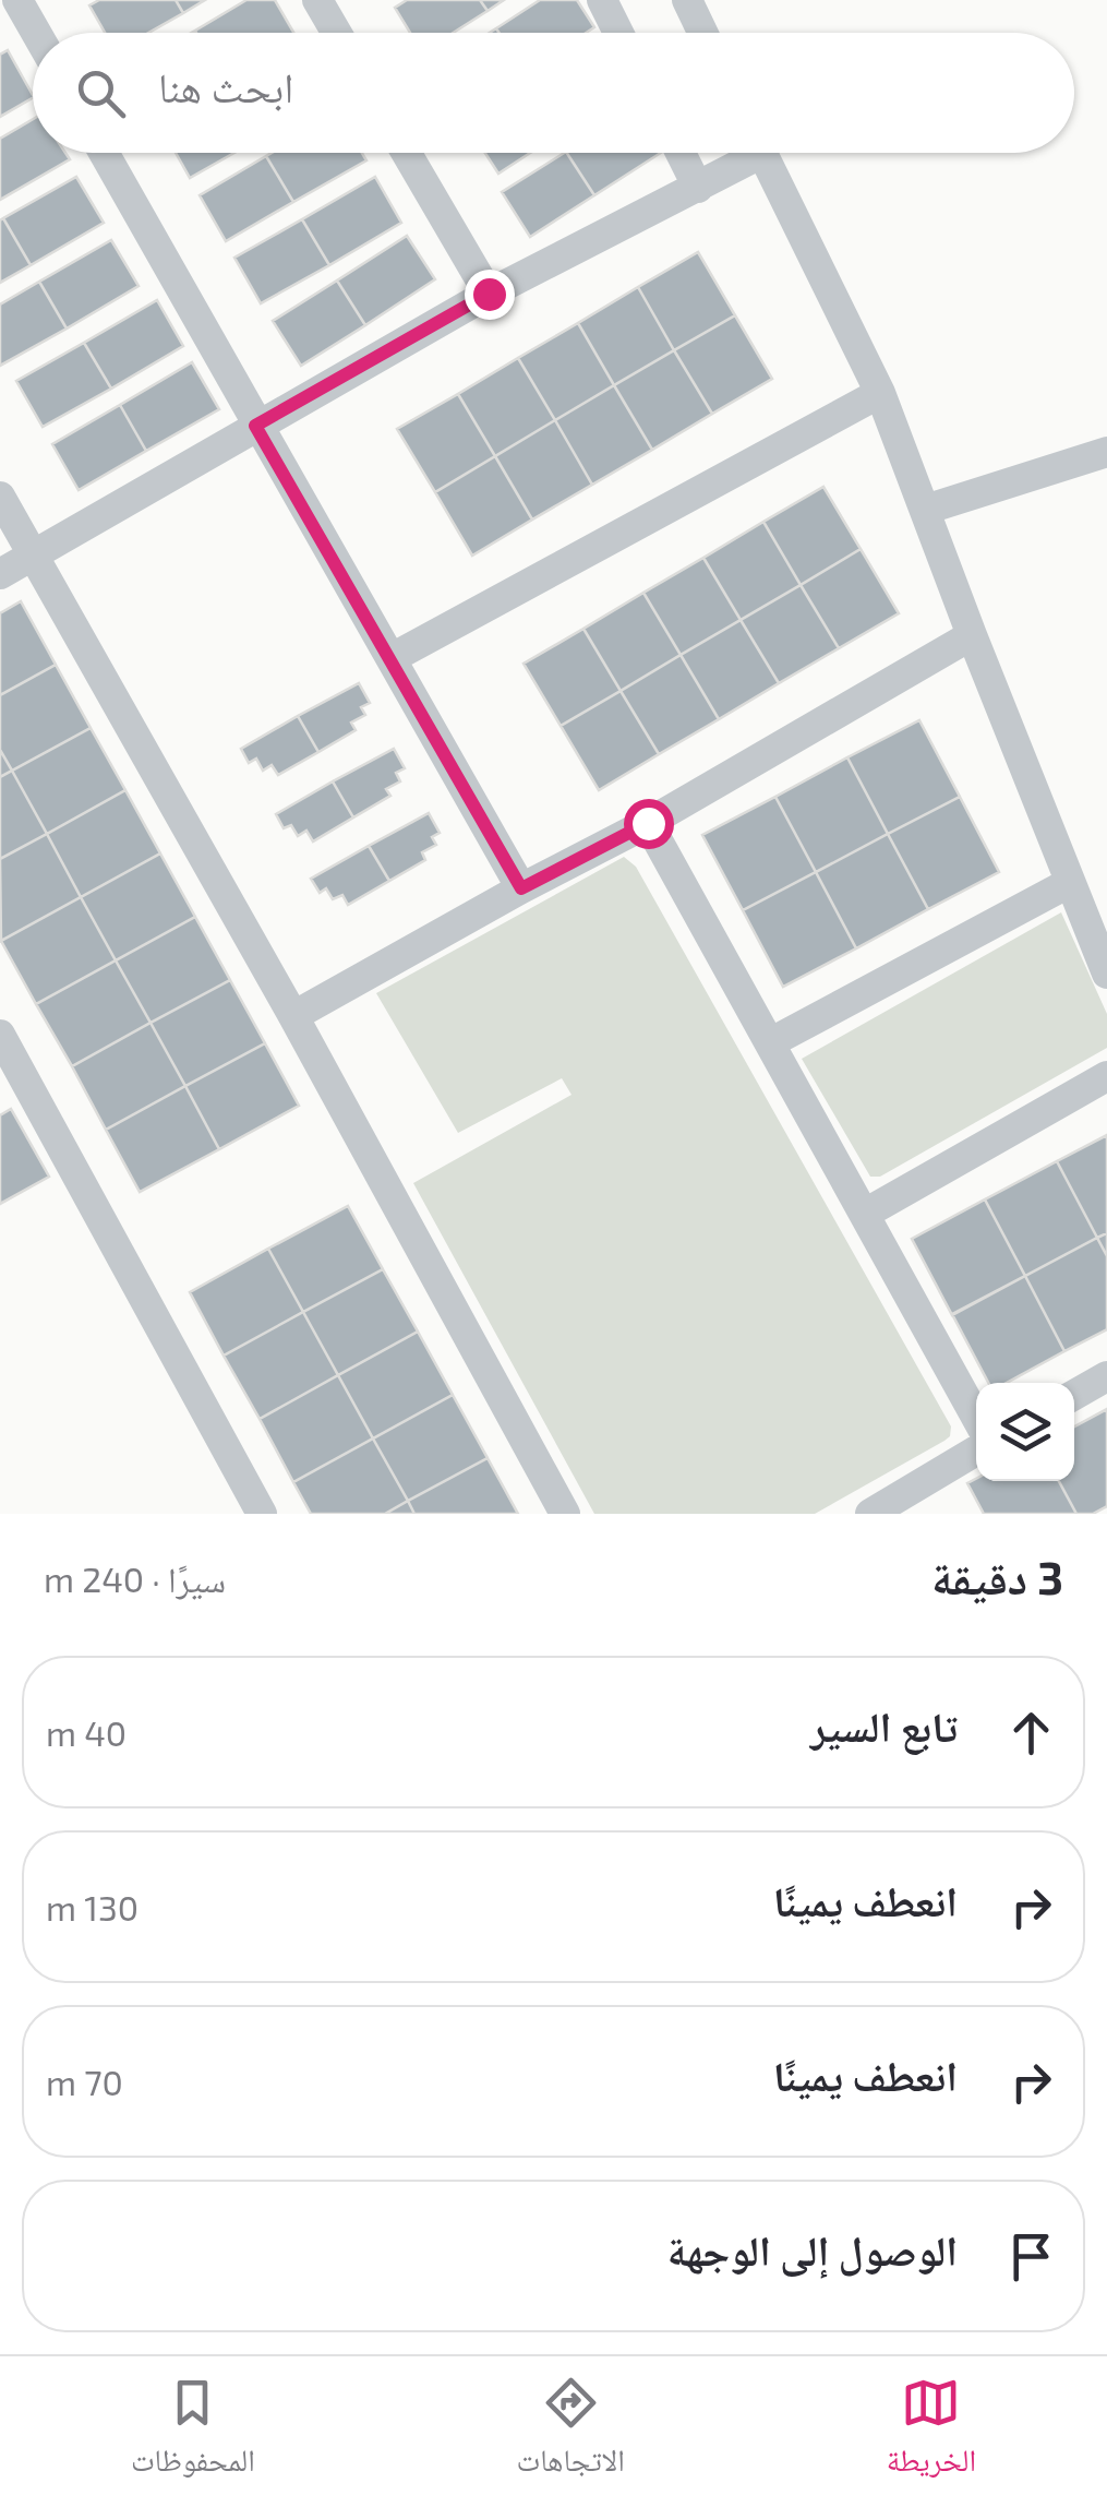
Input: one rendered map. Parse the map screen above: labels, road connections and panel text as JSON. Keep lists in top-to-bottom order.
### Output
{
  "page": {
    "search": "ابحث هنا",
    "heading": ["3 دقيقة", "سيرًا · 240 m"],
    "list": [
      ["تابع السير", "40 m"],
      ["انعطف يمينًا", "130 m"],
      ["انعطف يمينًا", "70 m"],
      "الوصول إلى الوجهة"
    ],
    "nav": ["الخريطة", "الاتجاهات", "المحفوظات"]
  }
}
